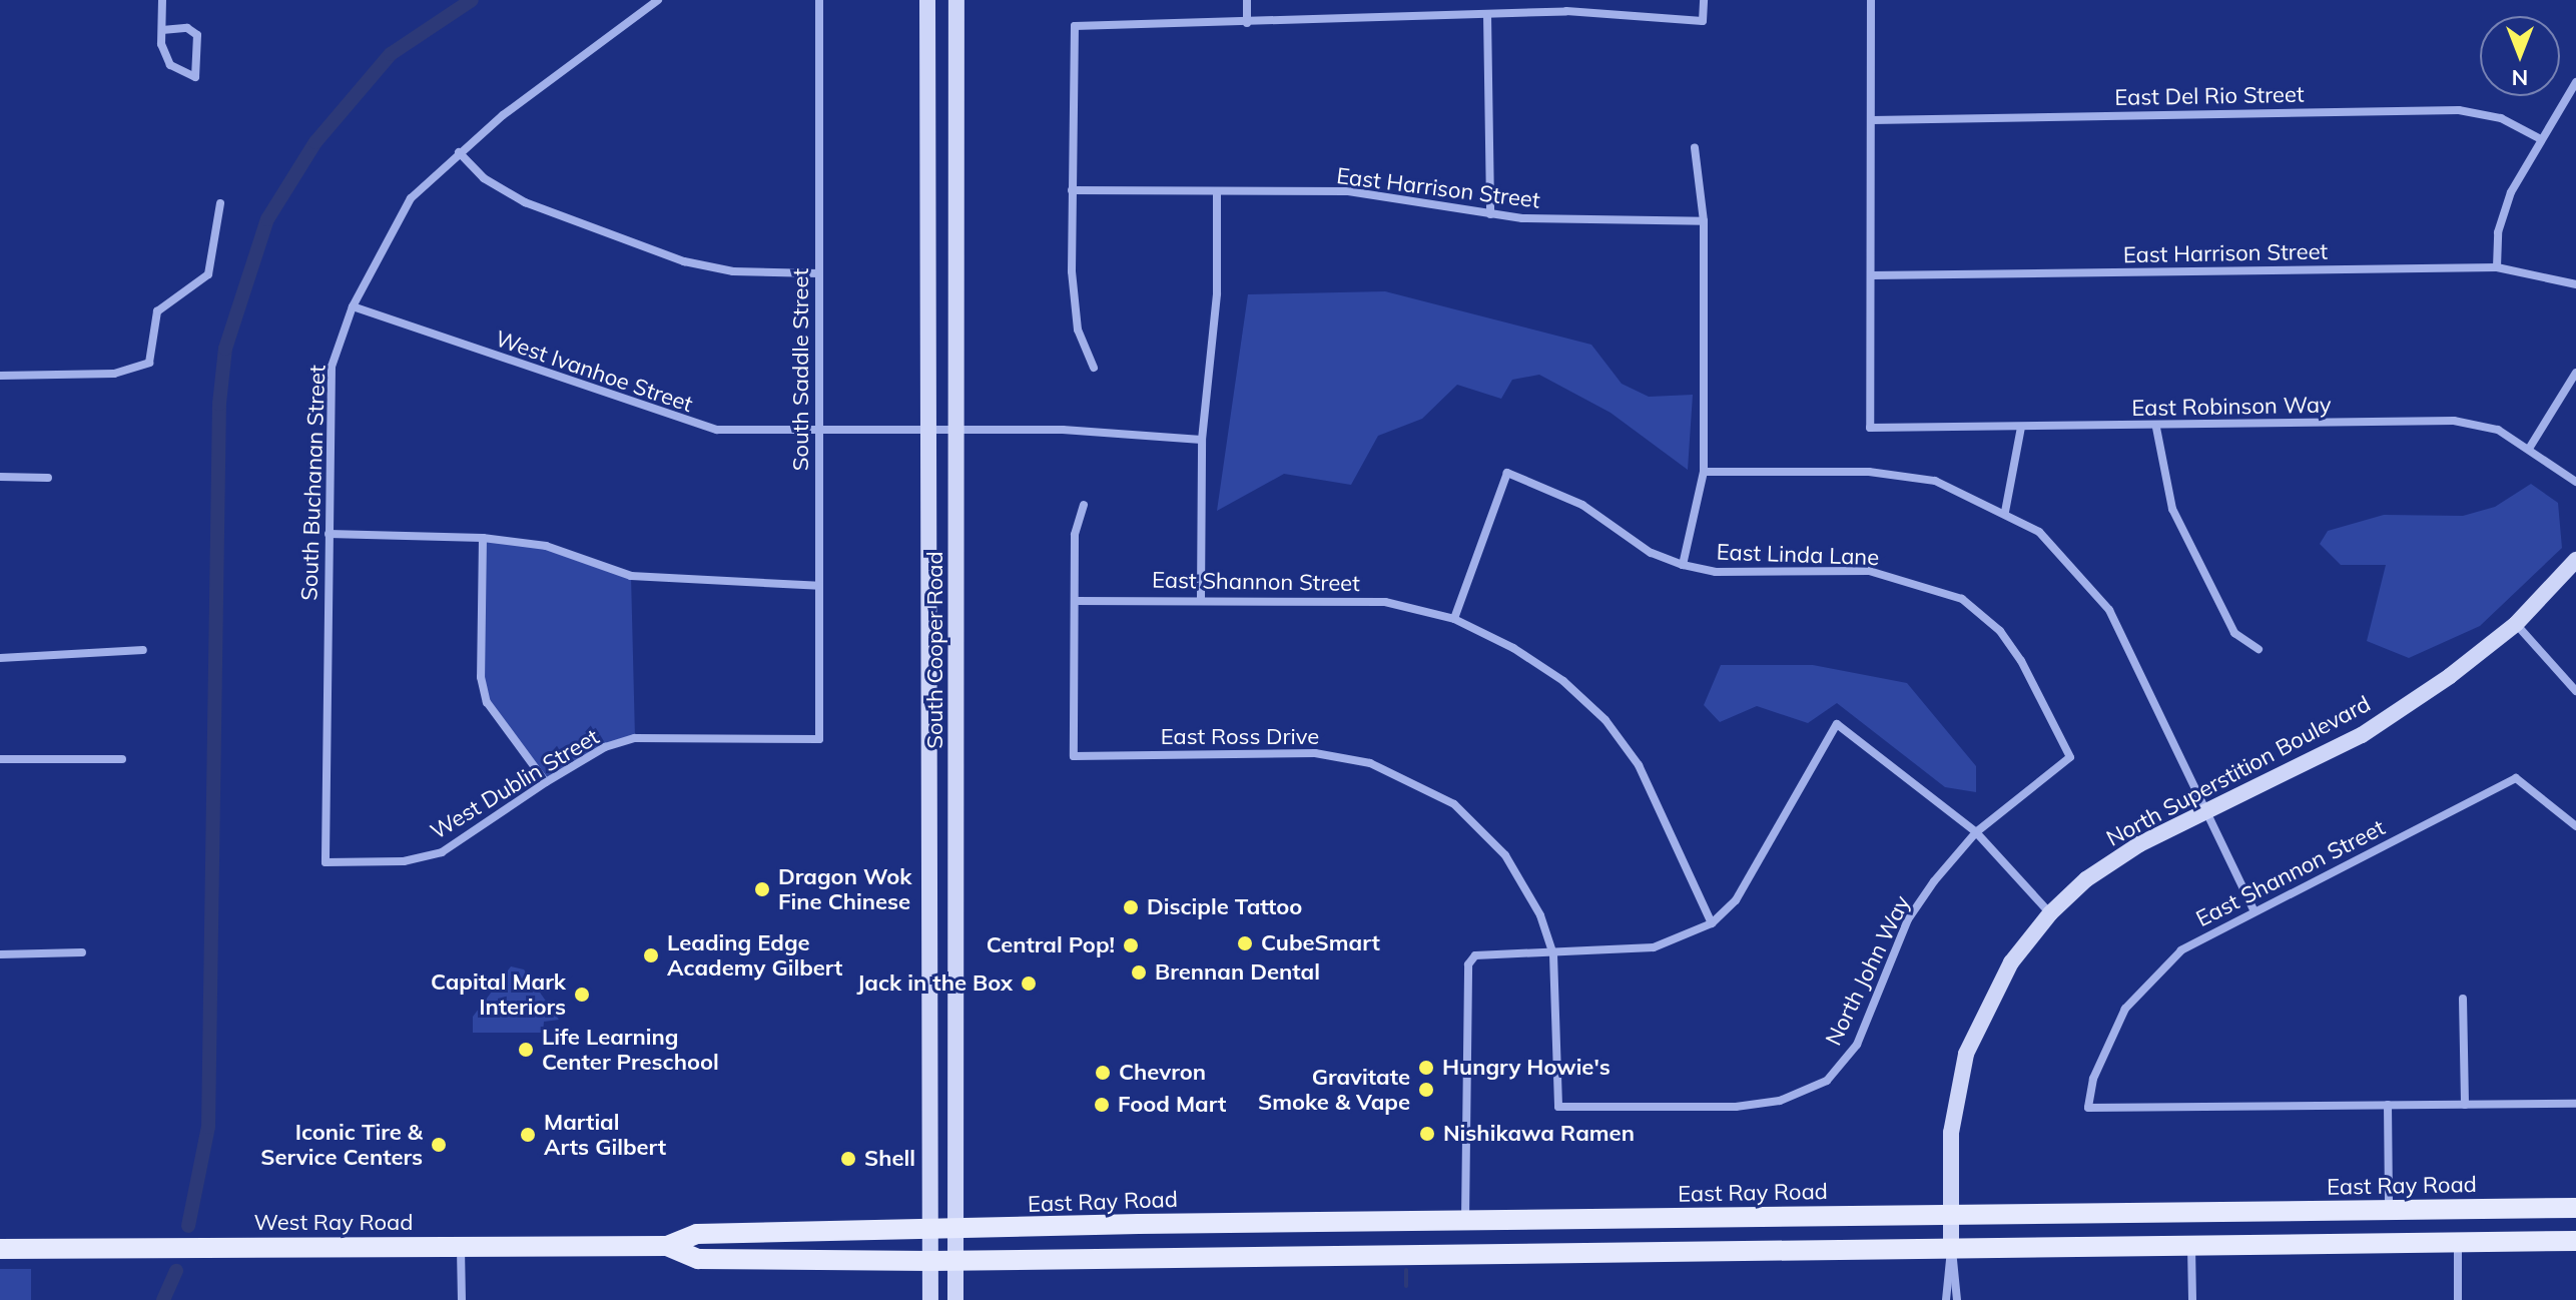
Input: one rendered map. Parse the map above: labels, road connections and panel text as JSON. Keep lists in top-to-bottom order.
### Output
{
  "streets": {
    "main road": [
      "South Cooper Road",
      "North Superstition Boulevard",
      "East Ray Road",
      "West Ray Road"
    ],
    "street": [
      "East Del Rio Street",
      "East Harrison Street",
      "South Saddle Street",
      "West Ivanhoe Street",
      "East Robinson Way",
      "South Buchanan Street",
      "East Linda Lane",
      "East Shannon Street",
      "East Ross Drive",
      "West Dublin Street",
      "North John Way"
    ]
  },
  "crossings": [
    ["East Harrison Street", "East Robinson Way"],
    ["South Saddle Street", "West Ivanhoe Street"],
    ["South Saddle Street", "West Dublin Street"],
    ["West Ivanhoe Street", "South Buchanan Street"],
    ["West Ivanhoe Street", "South Cooper Road"],
    ["South Buchanan Street", "West Dublin Street"],
    ["East Linda Lane", "East Shannon Street"],
    ["East Linda Lane", "North John Way"],
    ["East Shannon Street", "East Ross Drive"],
    ["South Cooper Road", "East Ray Road"],
    ["South Cooper Road", "West Ray Road"],
    ["East Ross Drive", "North John Way"],
    ["North Superstition Boulevard", "East Ray Road"],
    ["East Ray Road", "West Ray Road"]
  ],
  "places": [
    "Dragon Wok Fine Chinese",
    "Disciple Tattoo",
    "CubeSmart",
    "Central Pop!",
    "Leading Edge Academy Gilbert",
    "Brennan Dental",
    "Jack in the Box",
    "Capital Mark Interiors",
    "Life Learning Center Preschool",
    "Hungry Howie's",
    "Chevron",
    "Gravitate Smoke & Vape",
    "Food Mart",
    "Nishikawa Ramen",
    "Martial Arts Gilbert",
    "Iconic Tire & Service Centers",
    "Shell"
  ],
  "north": "bottom"
}
